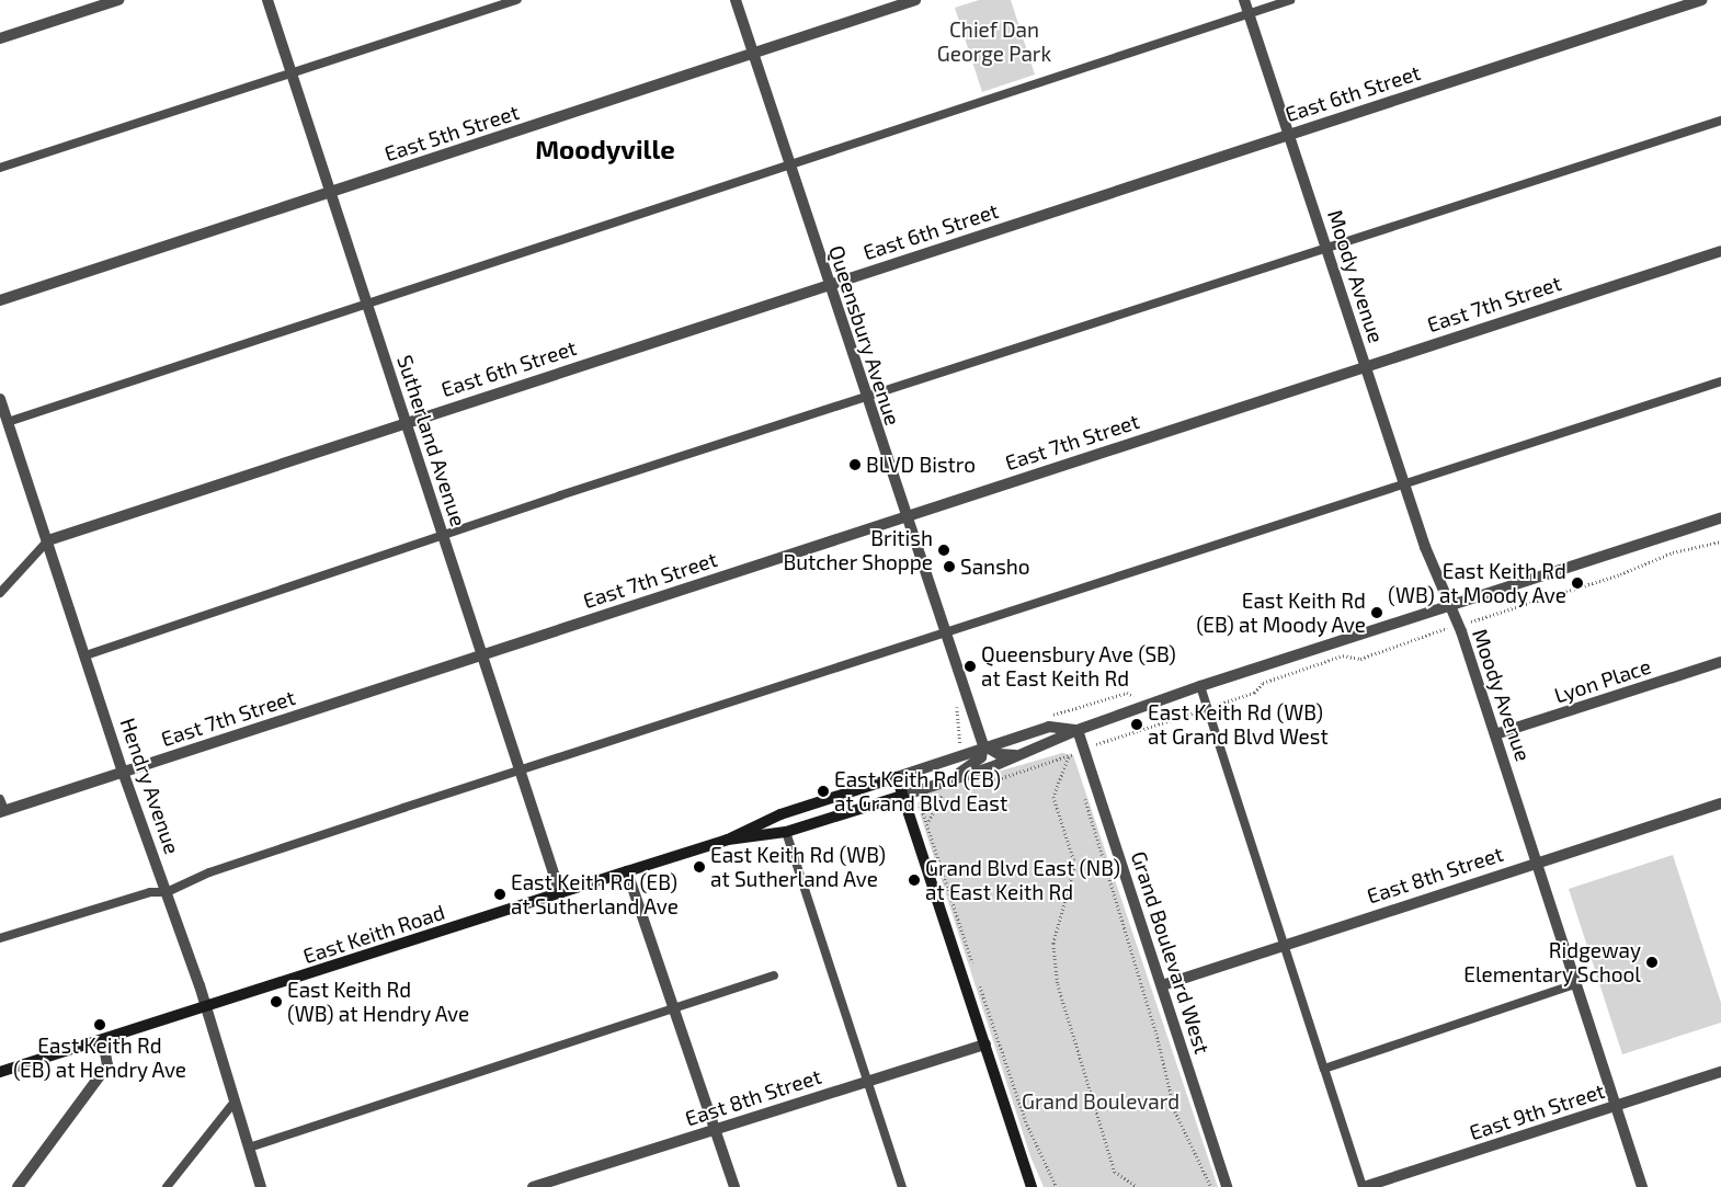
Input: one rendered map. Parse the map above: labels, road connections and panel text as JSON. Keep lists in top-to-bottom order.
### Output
{
  "streets": {
    "main road": ["East Keith Road"],
    "street": [
      "East 6th Street",
      "East 5th Street",
      "Moody Avenue",
      "East 7th Street",
      "Queensbury Avenue",
      "Sutherland Avenue",
      "Lyon Place",
      "Hendry Avenue",
      "East 8th Street",
      "Grand Boulevard West",
      "East 9th Street"
    ]
  },
  "crossings": [
    ["East 6th Street", "Moody Avenue"],
    ["East 6th Street", "Queensbury Avenue"],
    ["East 6th Street", "Sutherland Avenue"],
    ["East 6th Street", "Hendry Avenue"],
    ["East 5th Street", "Queensbury Avenue"],
    ["East 5th Street", "Sutherland Avenue"],
    ["Moody Avenue", "East 7th Street"],
    ["Moody Avenue", "Lyon Place"],
    ["Moody Avenue", "East 8th Street"],
    ["Moody Avenue", "East Keith Road"],
    ["Moody Avenue", "East 9th Street"],
    ["East 7th Street", "Queensbury Avenue"],
    ["East 7th Street", "Sutherland Avenue"],
    ["East 7th Street", "Hendry Avenue"],
    ["Queensbury Avenue", "East Keith Road"],
    ["Sutherland Avenue", "East Keith Road"],
    ["Hendry Avenue", "East Keith Road"],
    ["East 8th Street", "Grand Boulevard West"],
    ["East Keith Road", "Grand Boulevard West"]
  ],
  "districts": ["Moodyville"],
  "parks": ["Chief Dan George Park", "Grand Boulevard"],
  "places": [
    "BLVD Bistro",
    "British Butcher Shoppe",
    "Sansho",
    "East Keith Rd (WB) at Moody Ave",
    "East Keith Rd (EB) at Moody Ave",
    "Queensbury Ave (SB) at East Keith Rd",
    "East Keith Rd (WB) at Grand Blvd West",
    "East Keith Rd (EB) at Grand Blvd East",
    "East Keith Rd (WB) at Sutherland Ave",
    "Grand Blvd East (NB) at East Keith Rd",
    "East Keith Rd (EB) at Sutherland Ave",
    "Ridgeway Elementary School",
    "East Keith Rd (WB) at Hendry Ave",
    "East Keith Rd (EB) at Hendry Ave"
  ]
}
